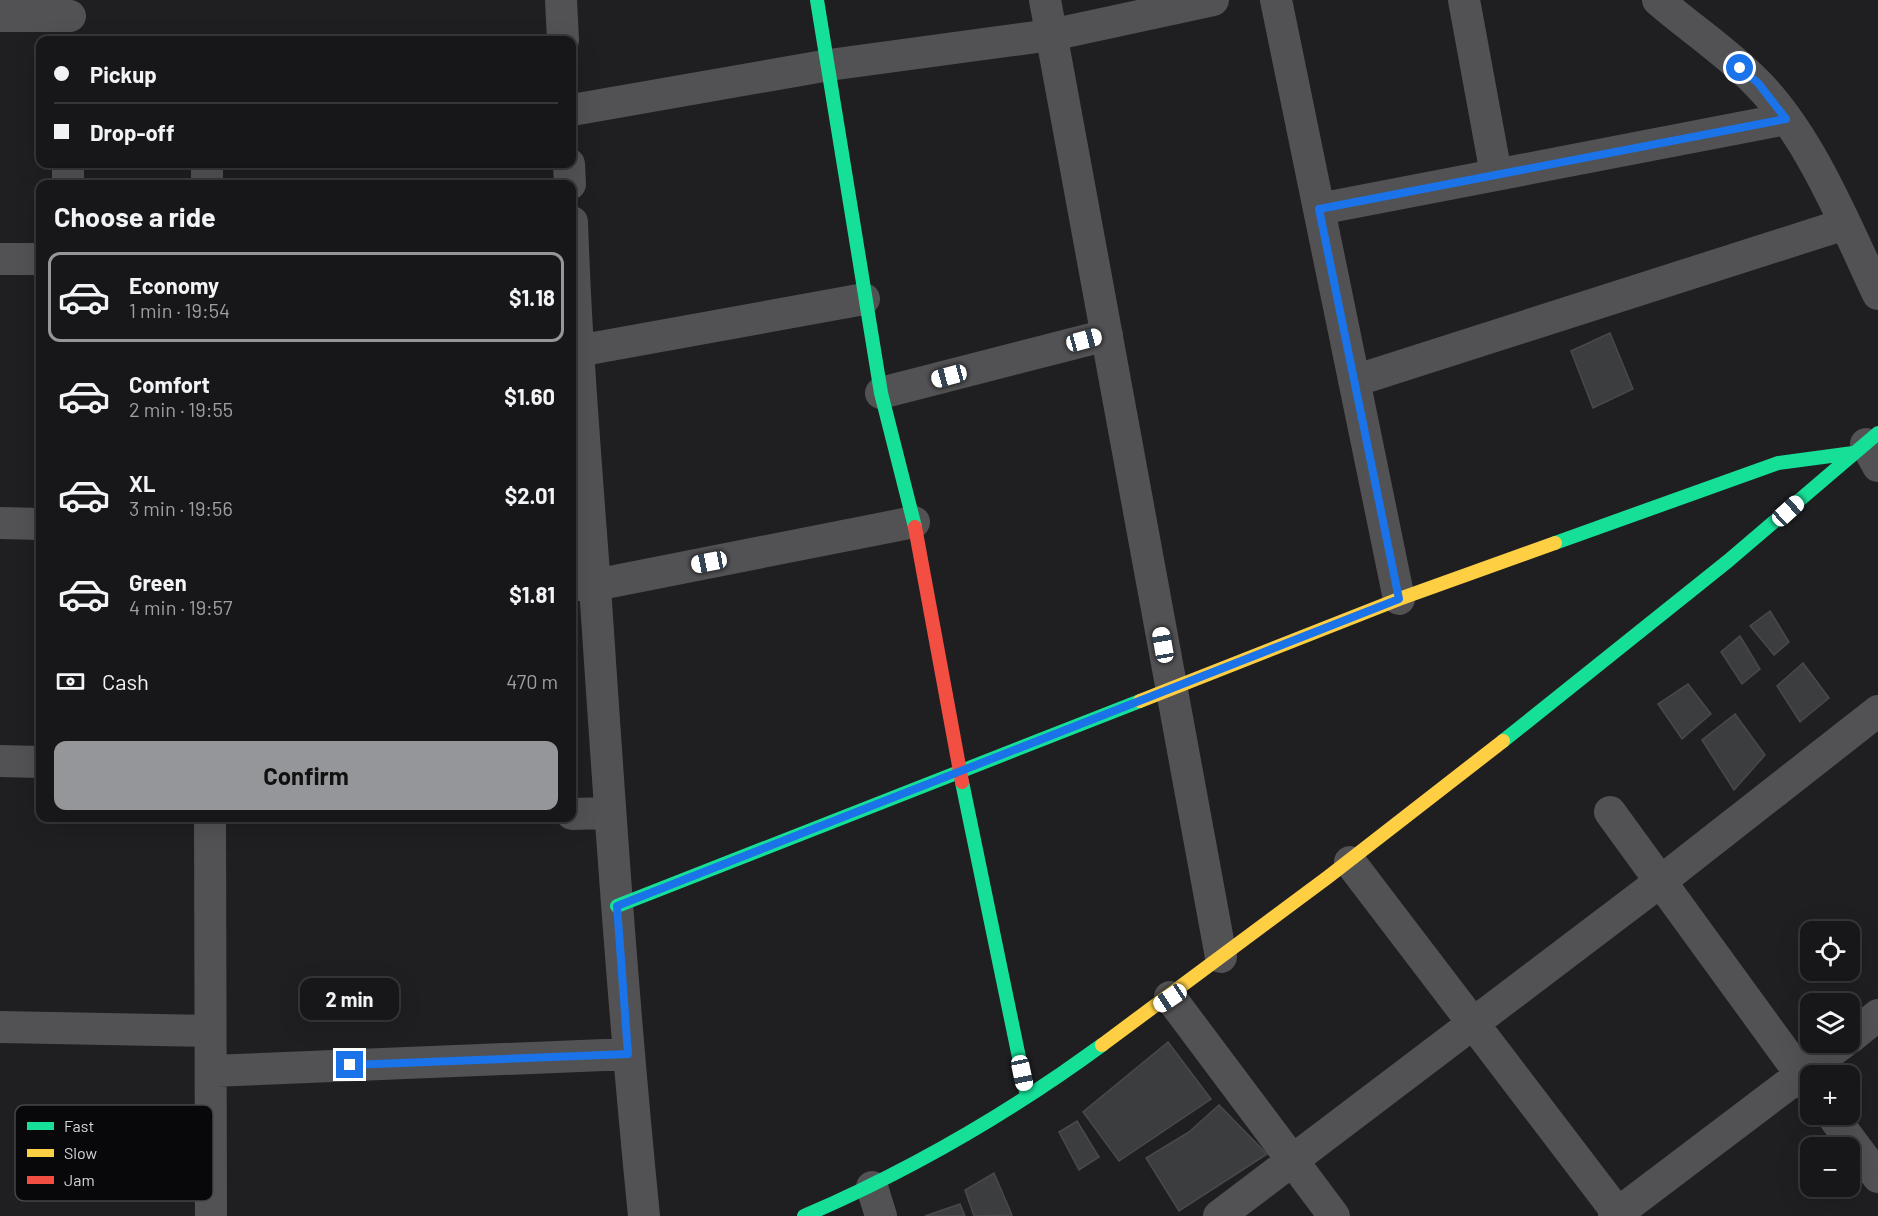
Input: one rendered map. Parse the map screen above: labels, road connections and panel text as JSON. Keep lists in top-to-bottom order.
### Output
{
  "legend": ["Fast", "Slow", "Jam"],
  "page": {
    "banner": ["Pickup", "Drop-off"],
    "heading": "Choose a ride",
    "list": [
      {
        "name": "Economy",
        "note": "1 min · 19:54",
        "value": "$1.18"
      },
      {
        "name": "Comfort",
        "note": "2 min · 19:55",
        "value": "$1.60"
      },
      {
        "name": "XL",
        "note": "3 min · 19:56",
        "value": "$2.01"
      },
      {
        "name": "Green",
        "note": "4 min · 19:57",
        "value": "$1.81"
      }
    ],
    "pay": ["Cash", "470 m"],
    "buttons": "Confirm",
    "map_buttons": ["+", "−"],
    "bubble": "2 min"
  }
}
